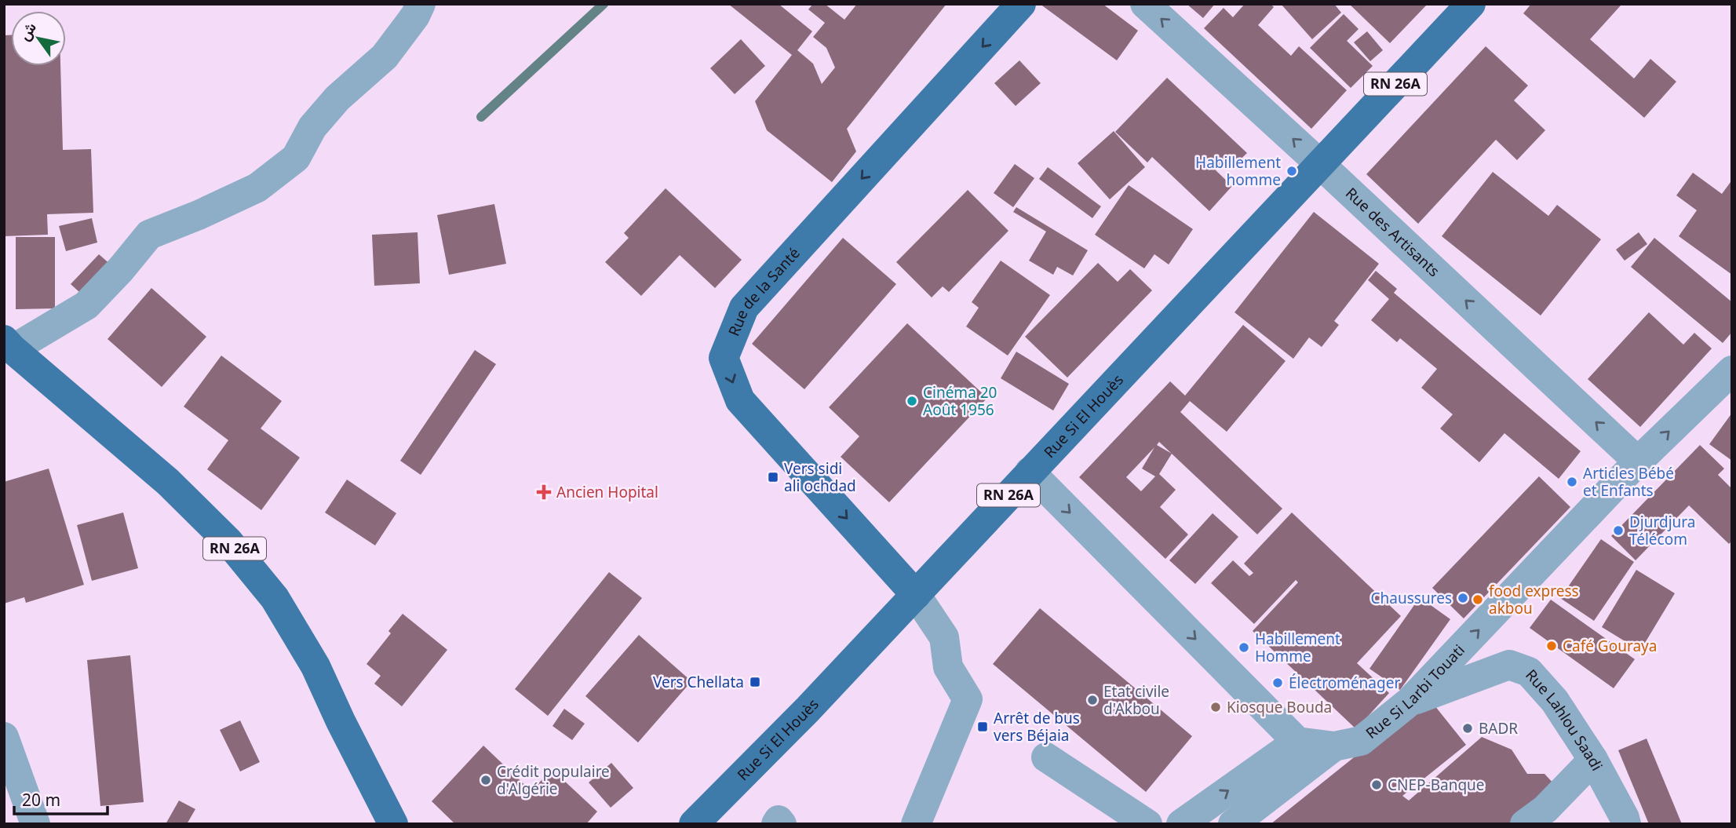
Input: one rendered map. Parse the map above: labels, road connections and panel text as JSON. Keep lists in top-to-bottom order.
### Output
{
  "streets": {
    "main road": ["RN 26A", "Rue de la Santé", "Rue Si El Houès"],
    "street": ["Rue des Artisants", "Rue Si Larbi Touati", "Rue Lahlou Saadi"]
  },
  "crossings": [
    ["Rue des Artisants", "Rue Si El Houès"],
    ["Rue des Artisants", "Rue Si Larbi Touati"],
    ["Rue de la Santé", "Rue Si El Houès"],
    ["Rue Si Larbi Touati", "Rue Lahlou Saadi"]
  ],
  "one_way": ["Rue des Artisants", "Rue Si Larbi Touati"],
  "places": {
    "other": [
      "Habillement homme",
      "Cinéma 20 Août 1956",
      "Articles Bébé et Enfants",
      "Djurdjura Télécom",
      "Chaussures",
      "food express akbou",
      "Café Gouraya",
      "Habillement Homme",
      "Électroménager",
      "Etat civile d'Akbou",
      "Kiosque Bouda",
      "BADR",
      "Crédit populaire d'Algérie",
      "CNEP-Banque"
    ],
    "transit": ["Vers sidi ali ochdad", "Vers Chellata", "Arrêt de bus vers Béjaia"],
    "health": ["Ancien Hopital"]
  },
  "scale_bar": "20 m",
  "north": "top left"
}
